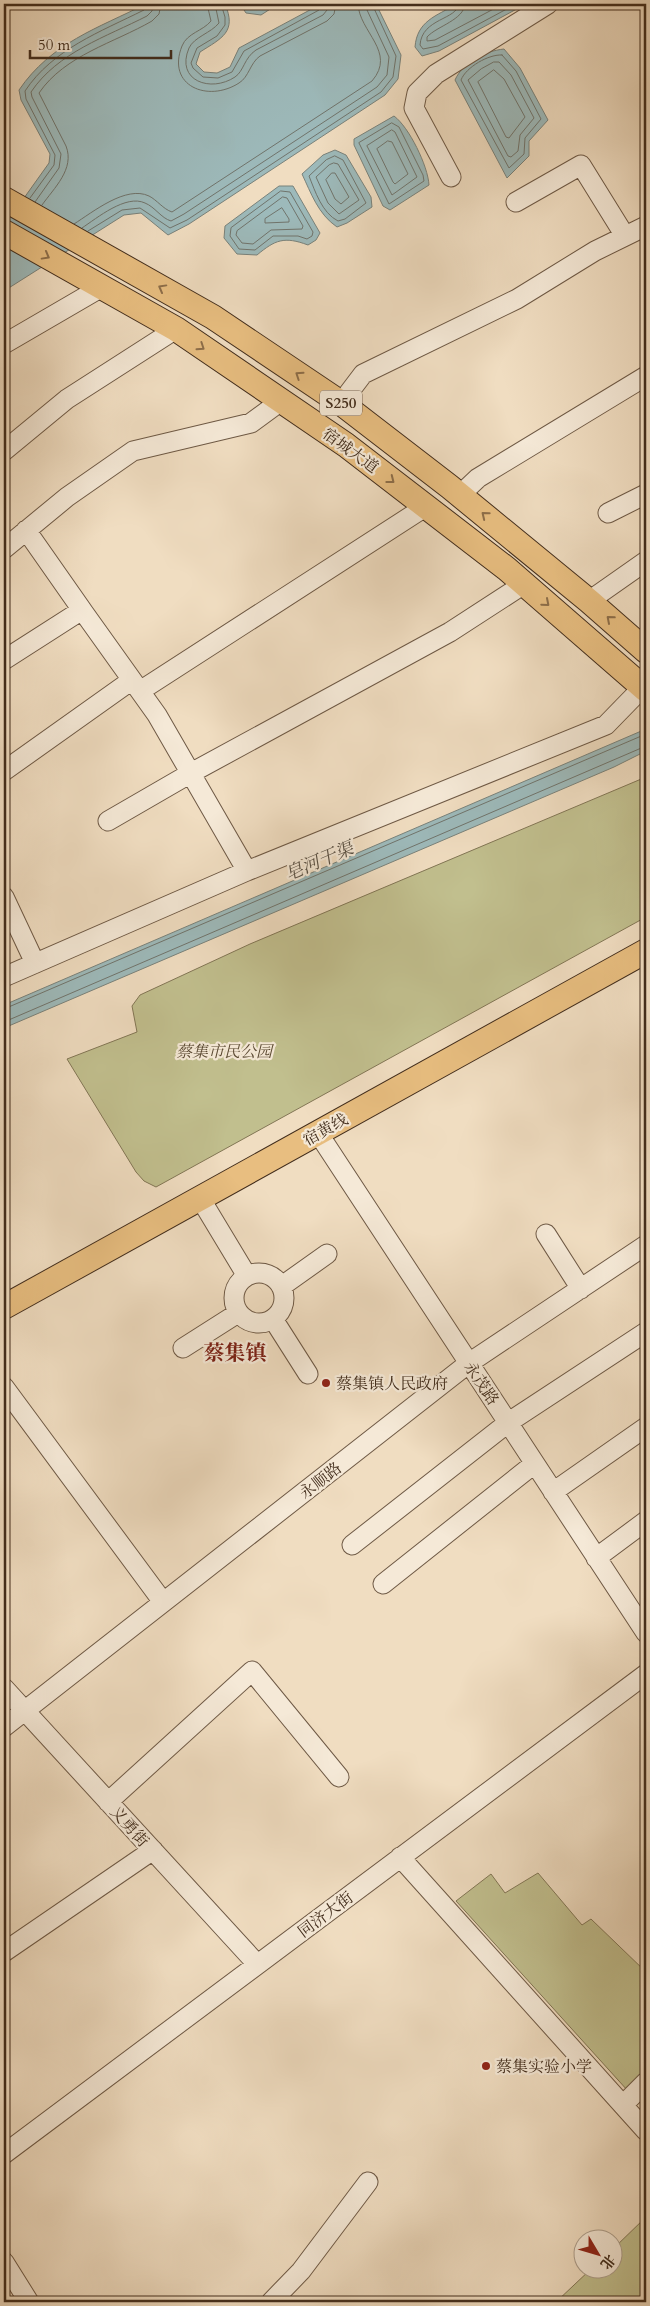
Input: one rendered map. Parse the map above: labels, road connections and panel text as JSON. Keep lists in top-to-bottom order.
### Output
{
  "streets": {
    "main road": ["S250", "宿城大道", "宿黄线"],
    "street": [
      "永茂路",
      "永顺路",
      "义勇街",
      "同济大街"
    ]
  },
  "crossings": [
    ["宿黄线", "永茂路"],
    ["永茂路", "永顺路"],
    ["永顺路", "义勇街"],
    ["义勇街", "同济大街"]
  ],
  "districts": ["蔡集镇"],
  "water": ["皂河干渠"],
  "parks": ["蔡集市民公园"],
  "places": ["蔡集镇人民政府", "蔡集实验小学"],
  "scale_bar": "50 m",
  "north": "bottom right"
}
